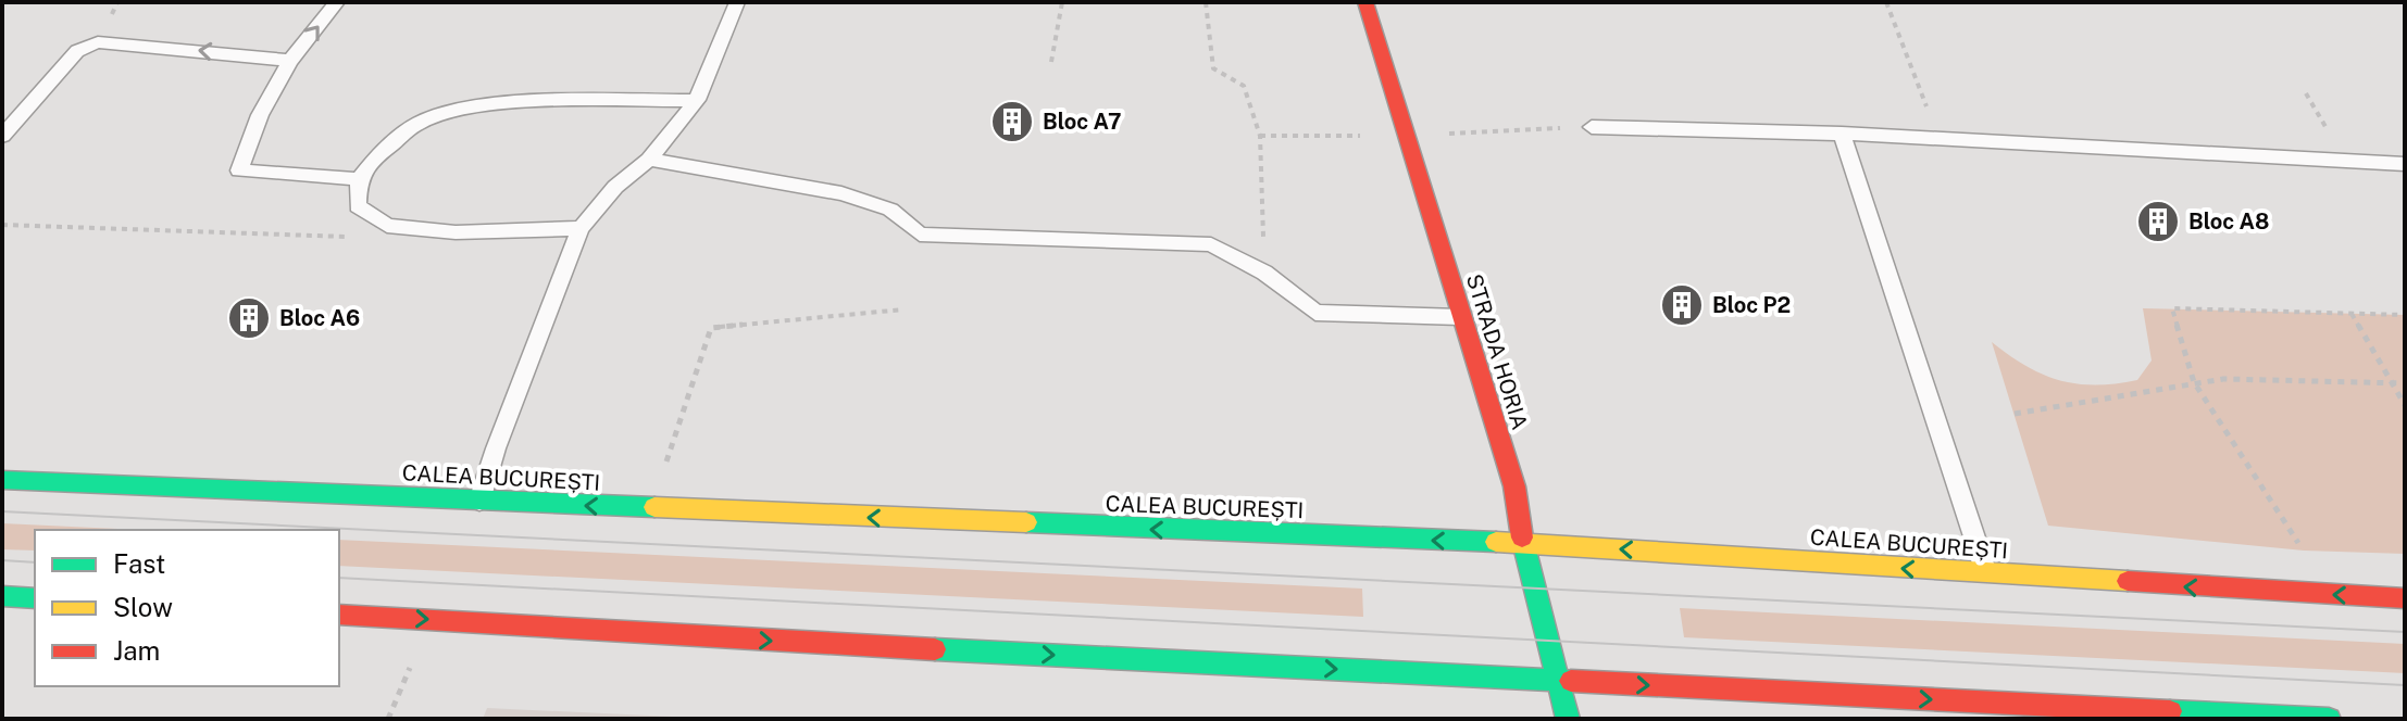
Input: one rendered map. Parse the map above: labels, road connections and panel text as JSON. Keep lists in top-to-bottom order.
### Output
{
  "streets": {
    "main road": ["STRADA HORIA", "CALEA BUCUREȘTI"]
  },
  "crossings": [
    ["STRADA HORIA", "CALEA BUCUREȘTI"]
  ],
  "places": {
    "building": [
      "Bloc A7",
      "Bloc A8",
      "Bloc P2",
      "Bloc A6"
    ]
  },
  "legend": ["Fast", "Slow", "Jam"]
}
